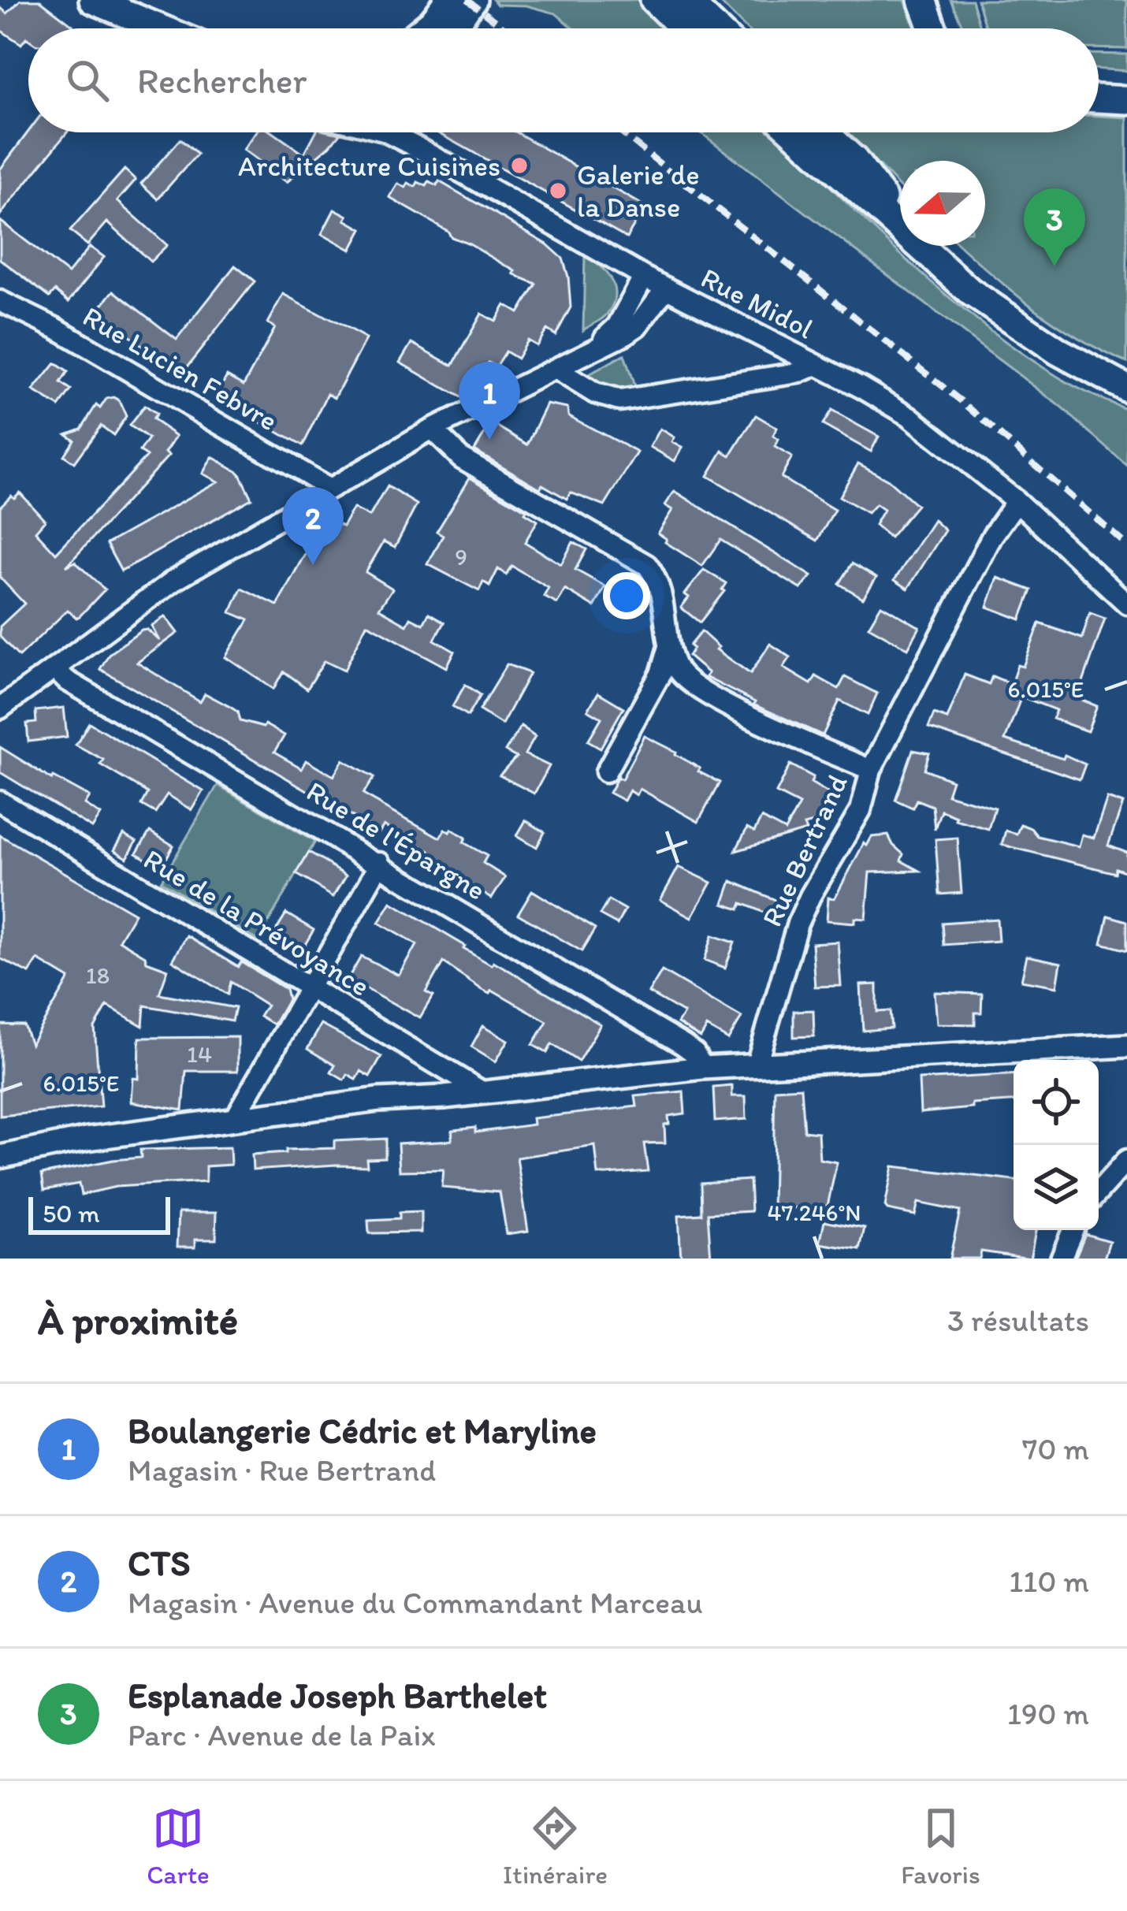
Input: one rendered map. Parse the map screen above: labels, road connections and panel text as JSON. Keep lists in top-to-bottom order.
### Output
{
  "streets": {
    "street": [
      "Rue Midol",
      "Rue Lucien Febvre",
      "Rue de l'Épargne",
      "Rue Bertrand",
      "Rue de la Prévoyance"
    ]
  },
  "crossings": [
    ["Rue Midol", "Rue Bertrand"]
  ],
  "places": ["Architecture Cuisines", "Galerie de la Danse"],
  "house_numbers": ["9", "18", "14"],
  "scale_bar": "50 m",
  "north": "left",
  "page": {
    "search": "Rechercher",
    "pins": ["3", "1", "2"],
    "scale": "50 m",
    "heading": ["À proximité", "3 résultats"],
    "list": [
      {
        "mark": "1",
        "name": "Boulangerie Cédric et Maryline",
        "note": "Magasin · Rue Bertrand",
        "value": "70 m"
      },
      {
        "mark": "2",
        "name": "CTS",
        "note": "Magasin · Avenue du Commandant Marceau",
        "value": "110 m"
      },
      {
        "mark": "3",
        "name": "Esplanade Joseph Barthelet",
        "note": "Parc · Avenue de la Paix",
        "value": "190 m"
      }
    ],
    "nav": ["Carte", "Itinéraire", "Favoris"]
  },
  "coordinates": ["6.015°E", "47.246°N"]
}
